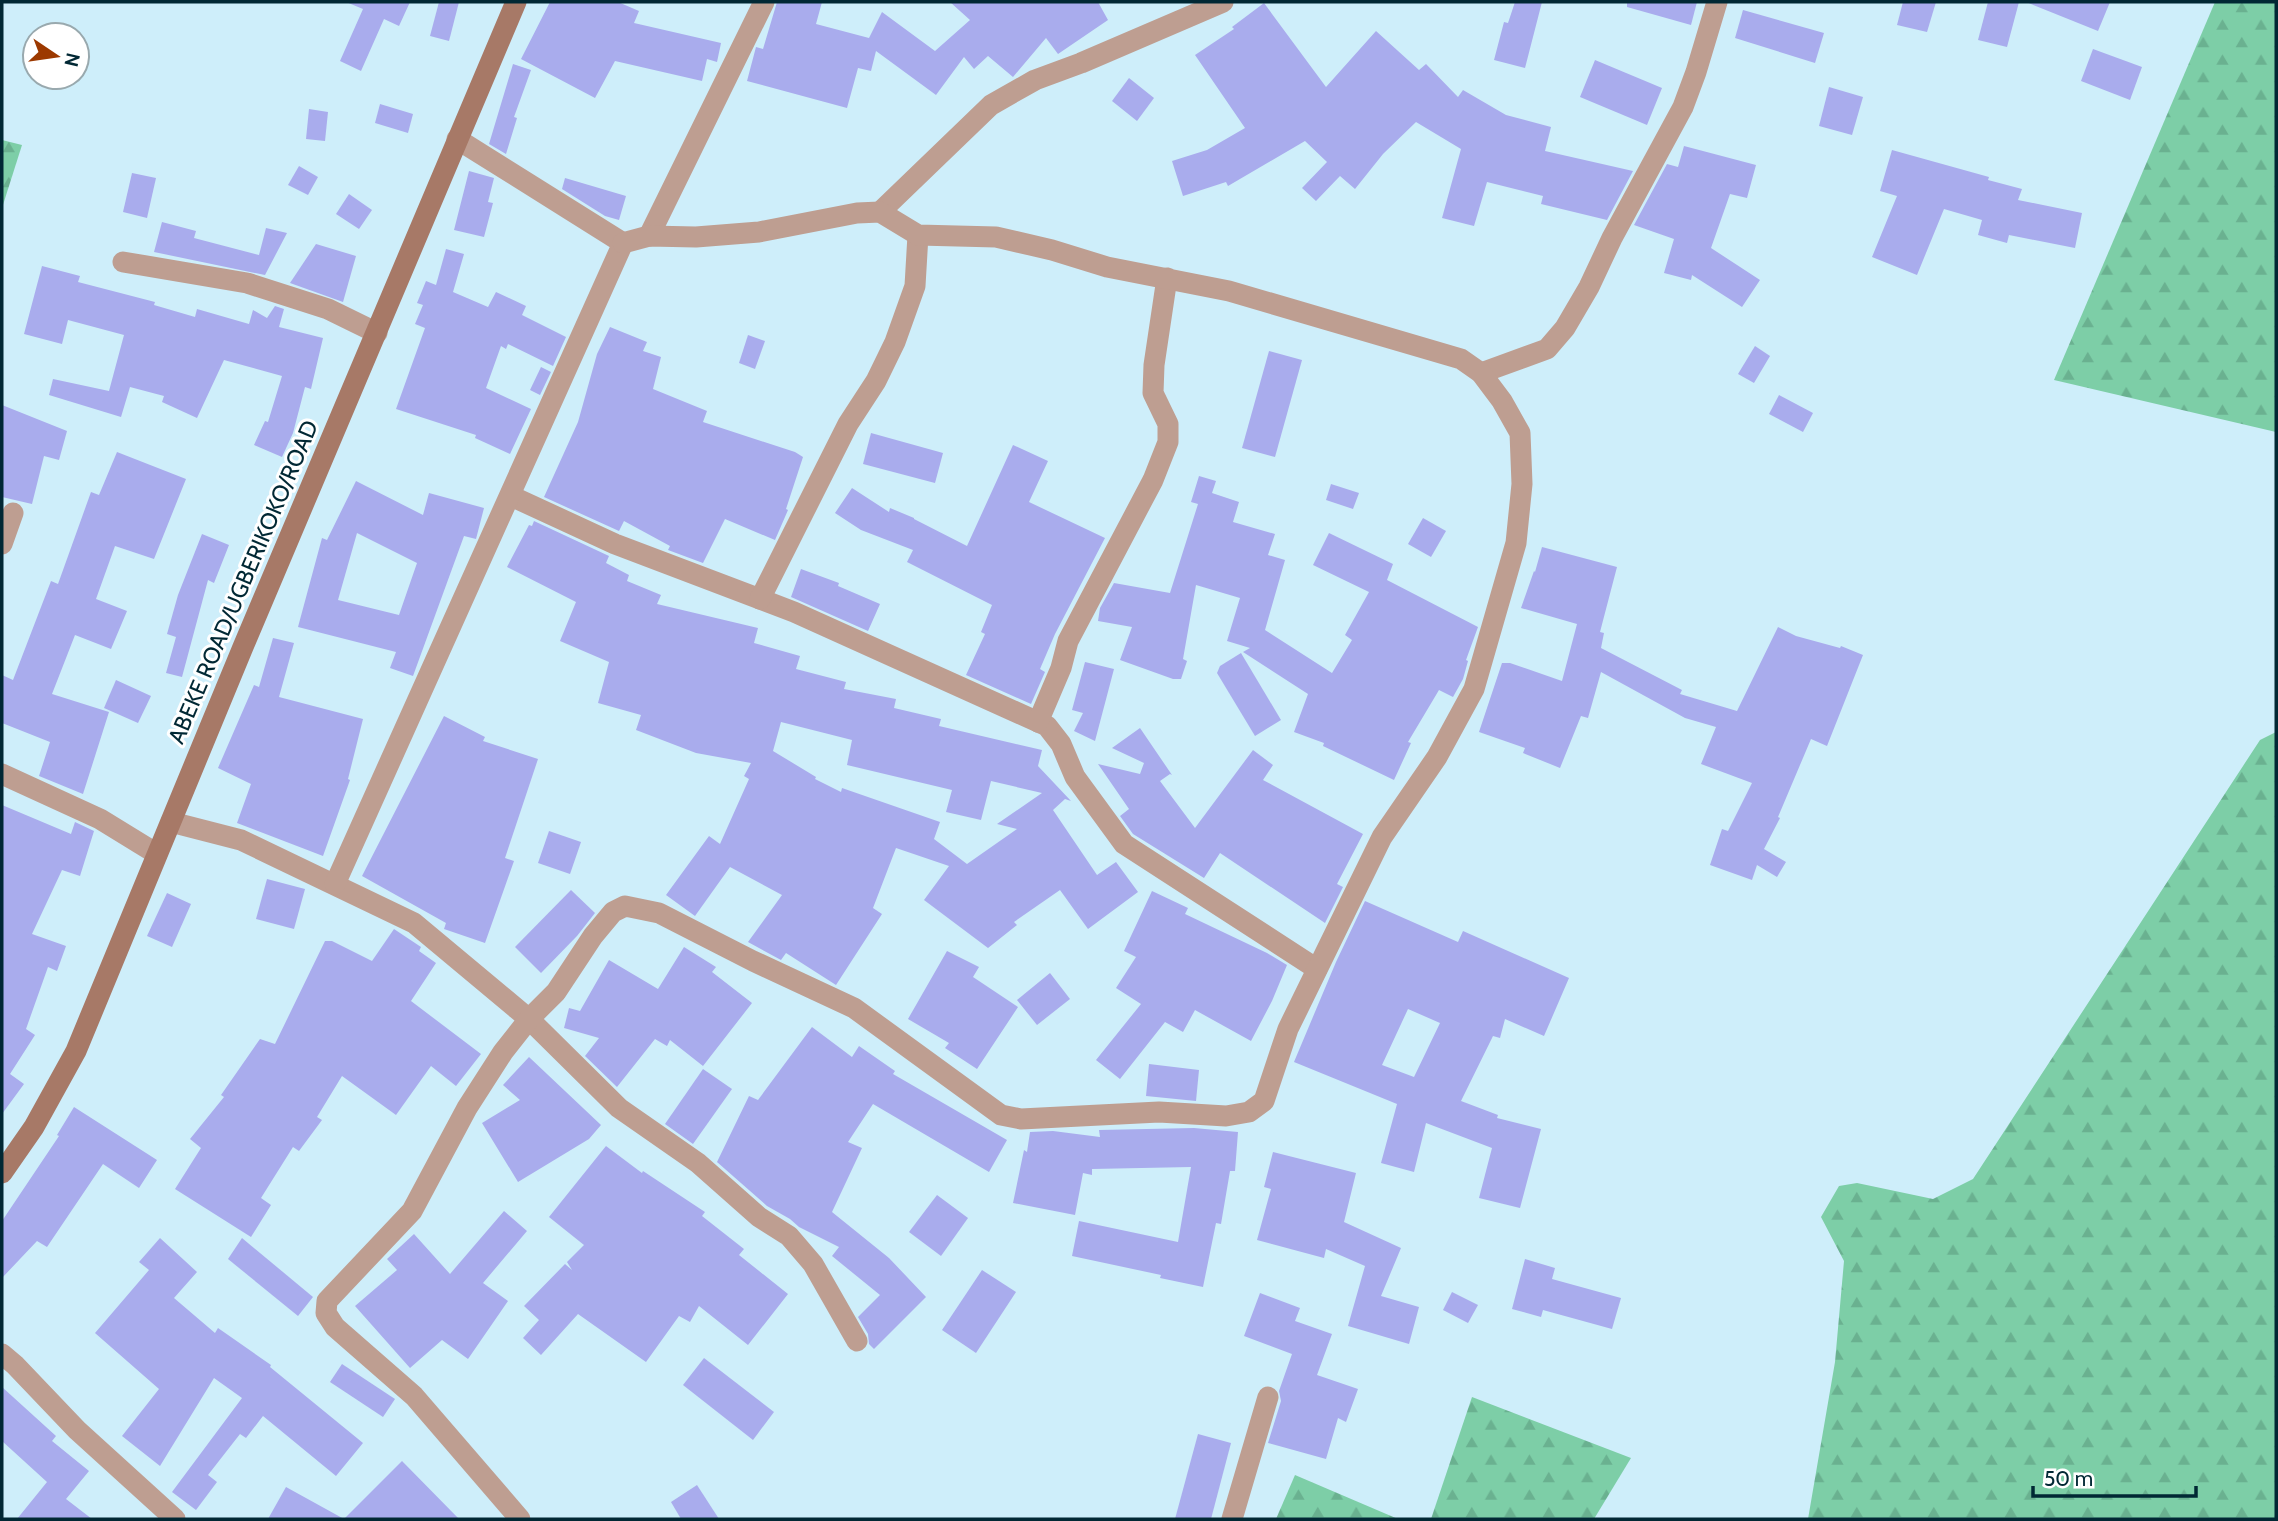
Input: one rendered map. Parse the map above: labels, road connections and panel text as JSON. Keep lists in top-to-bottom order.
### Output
{
  "streets": {
    "street": ["ABEKE ROAD/UGBERIKOKO/ROAD"]
  },
  "scale_bar": "50 m",
  "north": "right"
}
